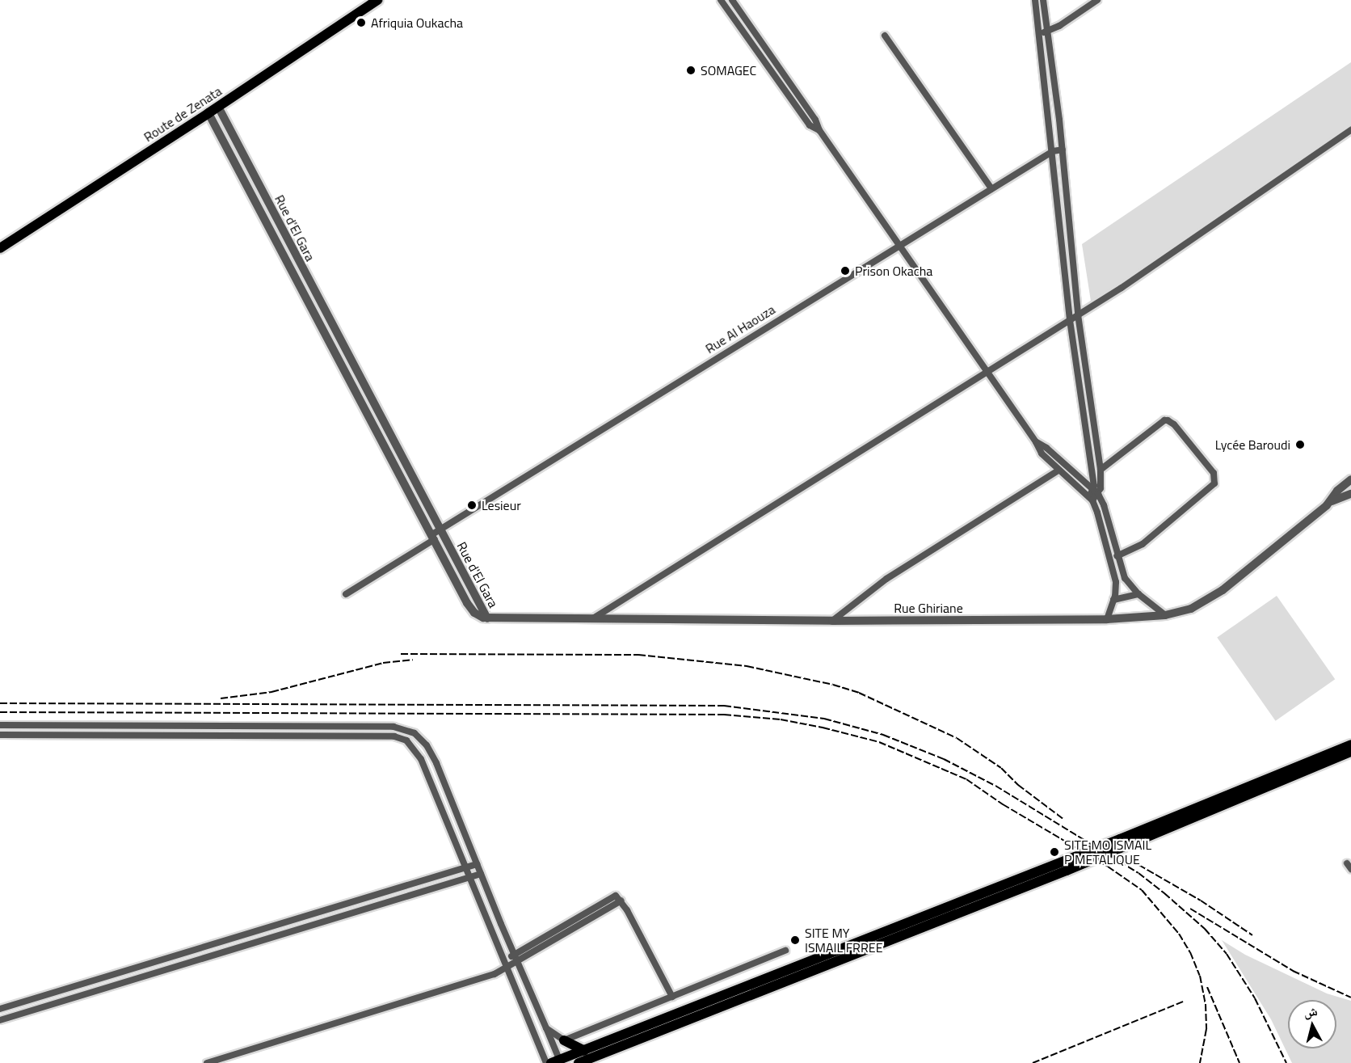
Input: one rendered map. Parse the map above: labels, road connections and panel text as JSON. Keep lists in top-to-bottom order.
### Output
{
  "streets": {
    "main road": ["Route de Zenata"],
    "street": ["Rue d'El Gara", "Rue Al Haouza", "Rue Ghiriane"]
  },
  "crossings": [
    ["Route de Zenata", "Rue d'El Gara"],
    ["Rue d'El Gara", "Rue Al Haouza"],
    ["Rue d'El Gara", "Rue Ghiriane"]
  ],
  "places": [
    "Afriquia Oukacha",
    "SOMAGEC",
    "Prison Okacha",
    "Lycée Baroudi",
    "Lesieur",
    "SITE MO ISMAIL P METALIQUE",
    "SITE MY ISMAIL FRREE"
  ],
  "north": "top"
}
